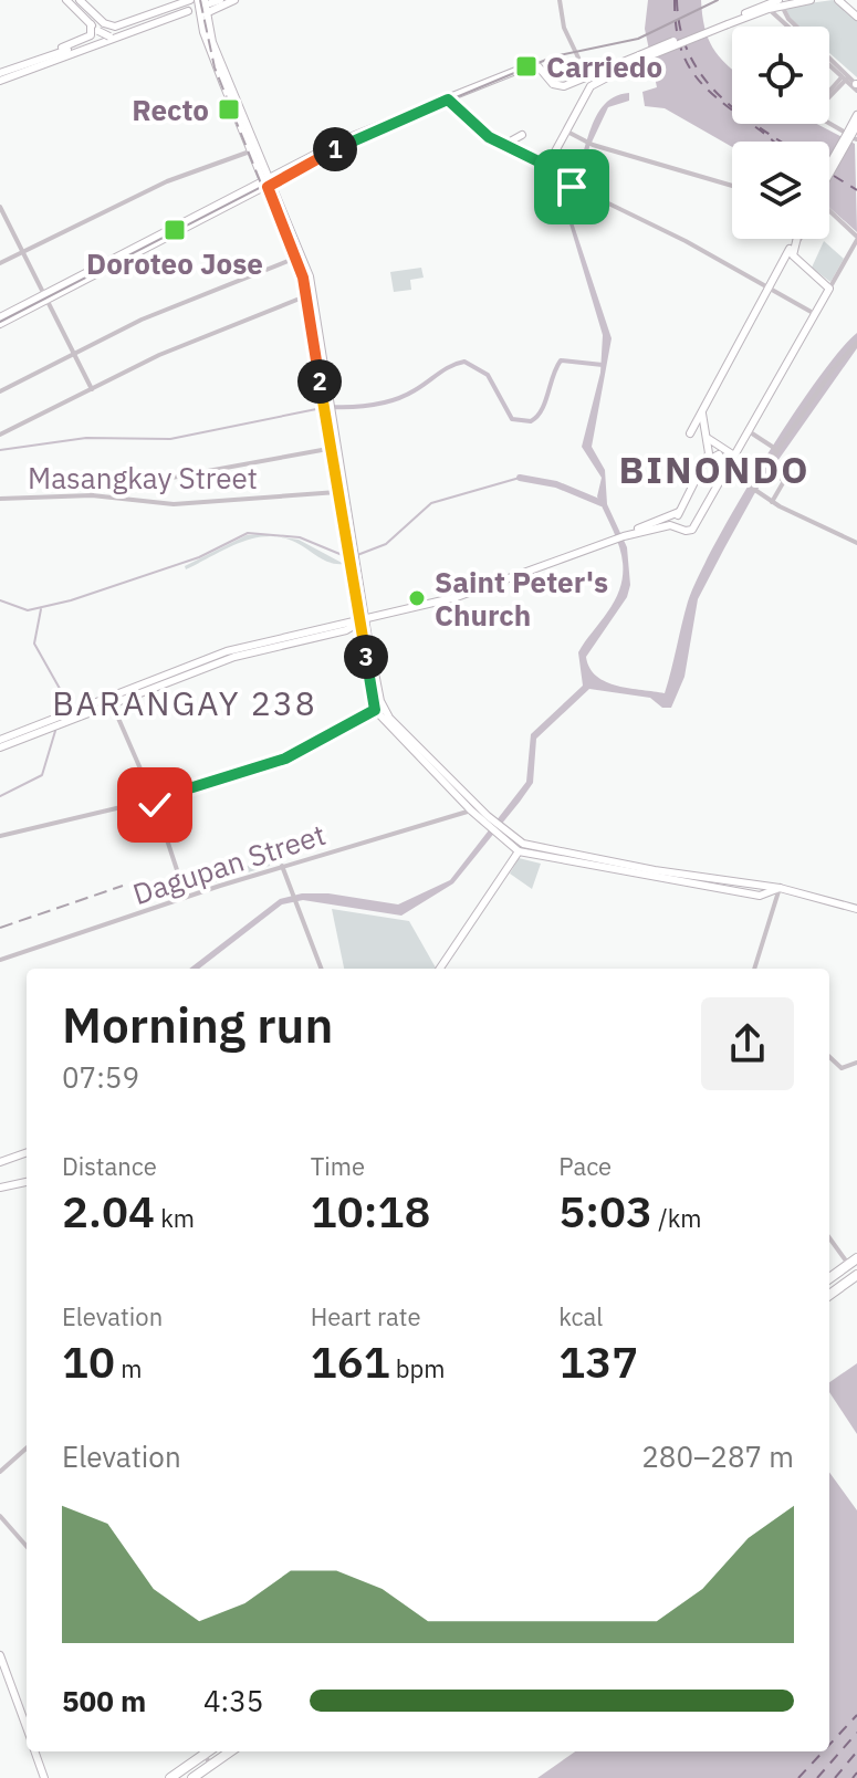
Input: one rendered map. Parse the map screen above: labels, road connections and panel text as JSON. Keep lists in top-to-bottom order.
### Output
{
  "streets": {
    "street": ["Masangkay Street", "Dagupan Street"]
  },
  "districts": ["BINONDO", "BARANGAY 238"],
  "places": {
    "transit": ["Carriedo", "Recto", "Doroteo Jose"],
    "other": ["Saint Peter's Church"]
  },
  "page": {
    "pins": ["1", "2", "3"],
    "heading": ["Morning run", "07:59"],
    "stats": [
      ["Distance", "2.04 km"],
      ["Time", "10:18"],
      ["Pace", "5:03 /km"],
      ["Elevation", "10 m"],
      ["Heart rate", "161 bpm"],
      ["kcal", "137"]
    ],
    "chart": ["Elevation", "280–287 m"],
    "list": [
      {
        "name": "500 m",
        "note": "4:35"
      }
    ]
  }
}
